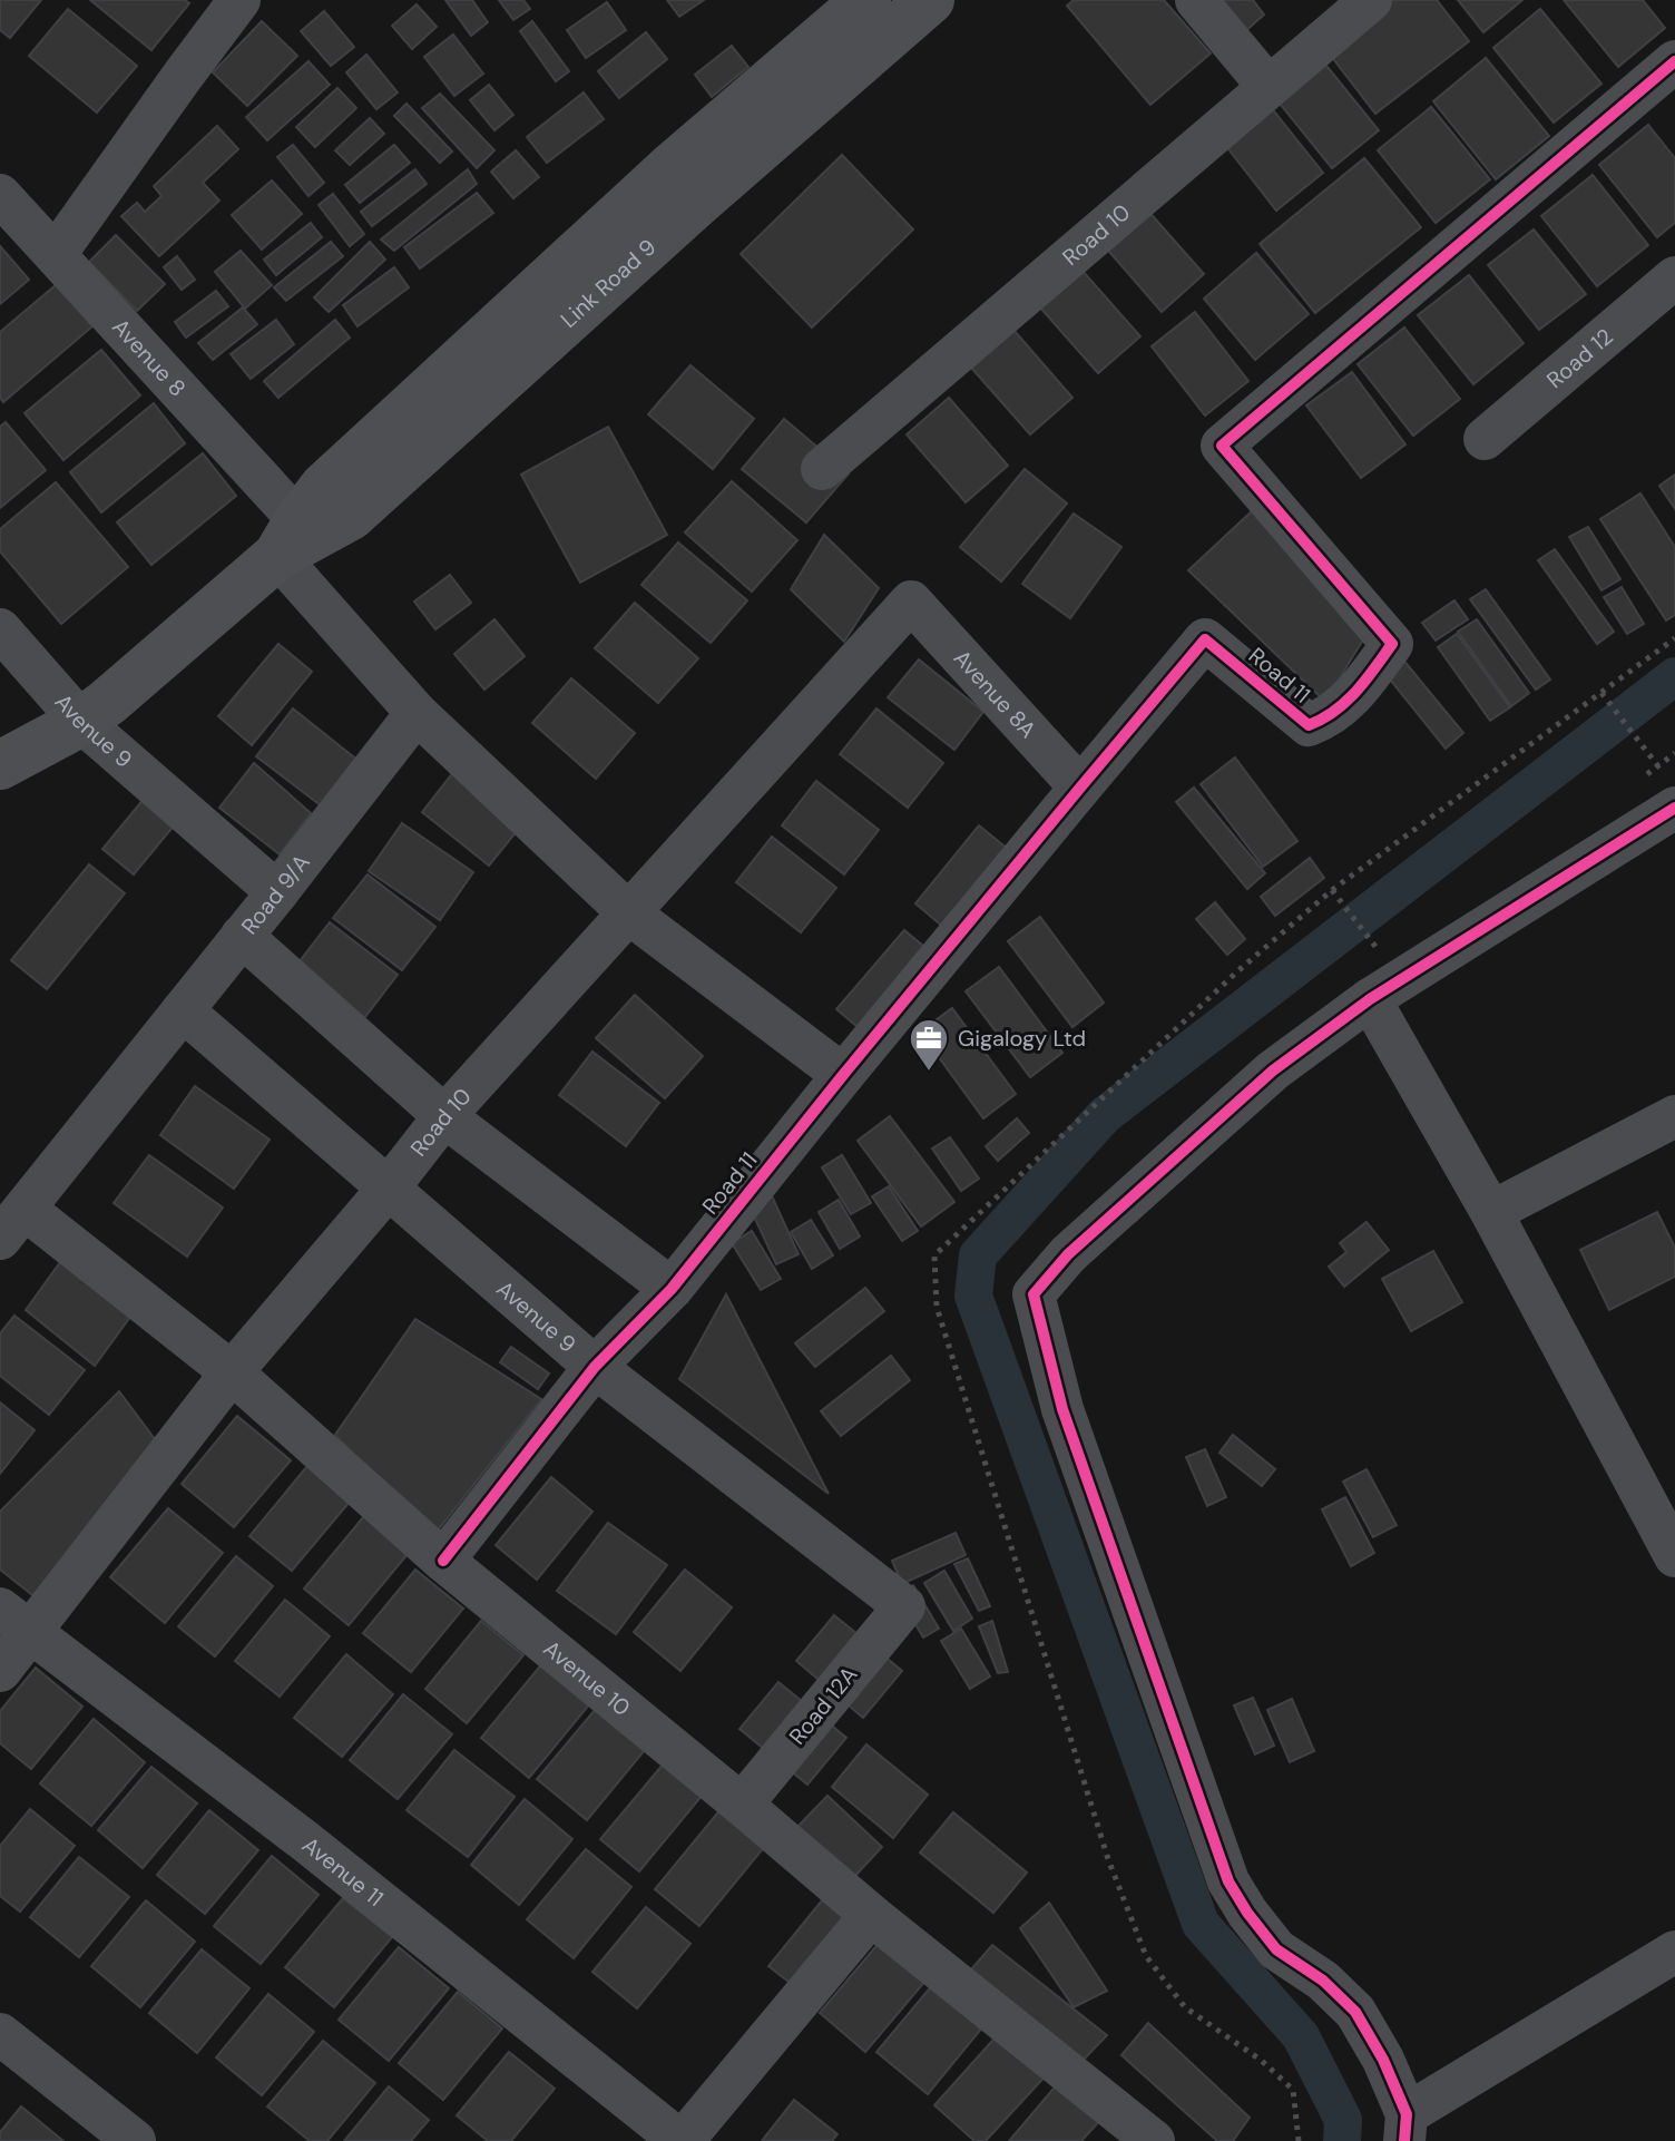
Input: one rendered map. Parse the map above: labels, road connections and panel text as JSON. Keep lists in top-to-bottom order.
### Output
{
  "streets": {
    "main road": ["Link Road 9"],
    "street": [
      "Road 10",
      "Avenue 8",
      "Road 12",
      "Road 11",
      "Avenue 8A",
      "Avenue 9",
      "Road 9/A",
      "Avenue 10",
      "Road 12A",
      "Avenue 11"
    ]
  },
  "crossings": [
    ["Road 10", "Avenue 8A"],
    ["Road 10", "Avenue 9"],
    ["Road 10", "Avenue 10"],
    ["Road 10", "Avenue 11"],
    ["Link Road 9", "Avenue 8"],
    ["Link Road 9", "Avenue 9"],
    ["Road 11", "Avenue 8A"],
    ["Road 11", "Avenue 9"],
    ["Road 11", "Avenue 10"],
    ["Avenue 9", "Road 9/A"],
    ["Avenue 9", "Road 12A"],
    ["Road 9/A", "Avenue 10"],
    ["Avenue 10", "Road 12A"]
  ],
  "places": {
    "office": ["Gigalogy Ltd"]
  }
}
